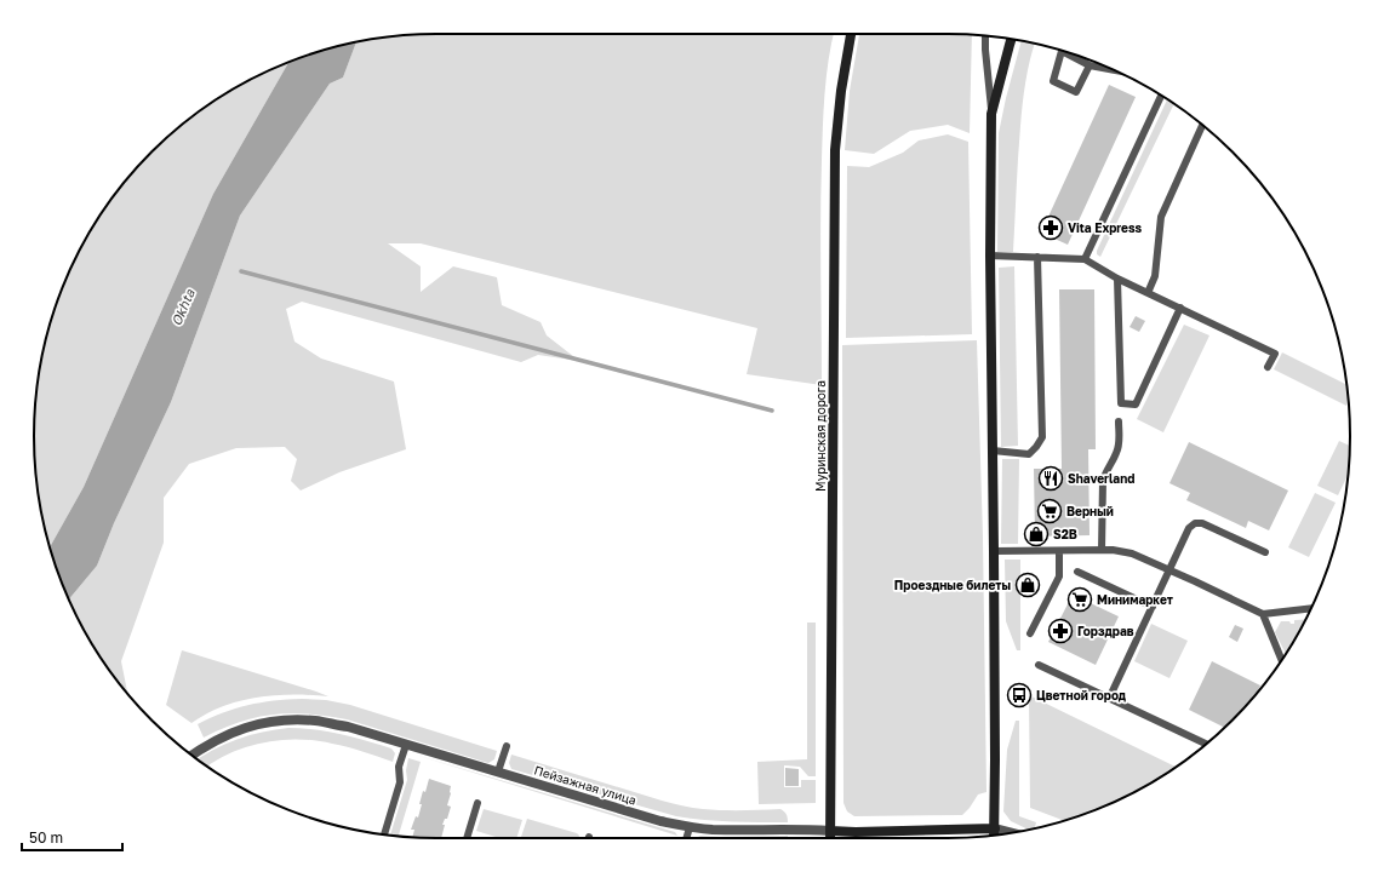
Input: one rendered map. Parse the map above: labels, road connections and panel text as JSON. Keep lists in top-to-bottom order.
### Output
{
  "streets": {
    "street": ["Муринская дорога", "Пейзажная улица"]
  },
  "crossings": [
    ["Муринская дорога", "Пейзажная улица"]
  ],
  "water": ["Okhta"],
  "places": {
    "pharmacy": ["Vita Express", "Горздрав"],
    "restaurant": ["Shaverland"],
    "supermarket": ["Верный", "Минимаркет"],
    "shop": ["S2B", "Проездные билеты"],
    "bus stop": ["Цветной город"]
  },
  "scale_bar": "50 m"
}
